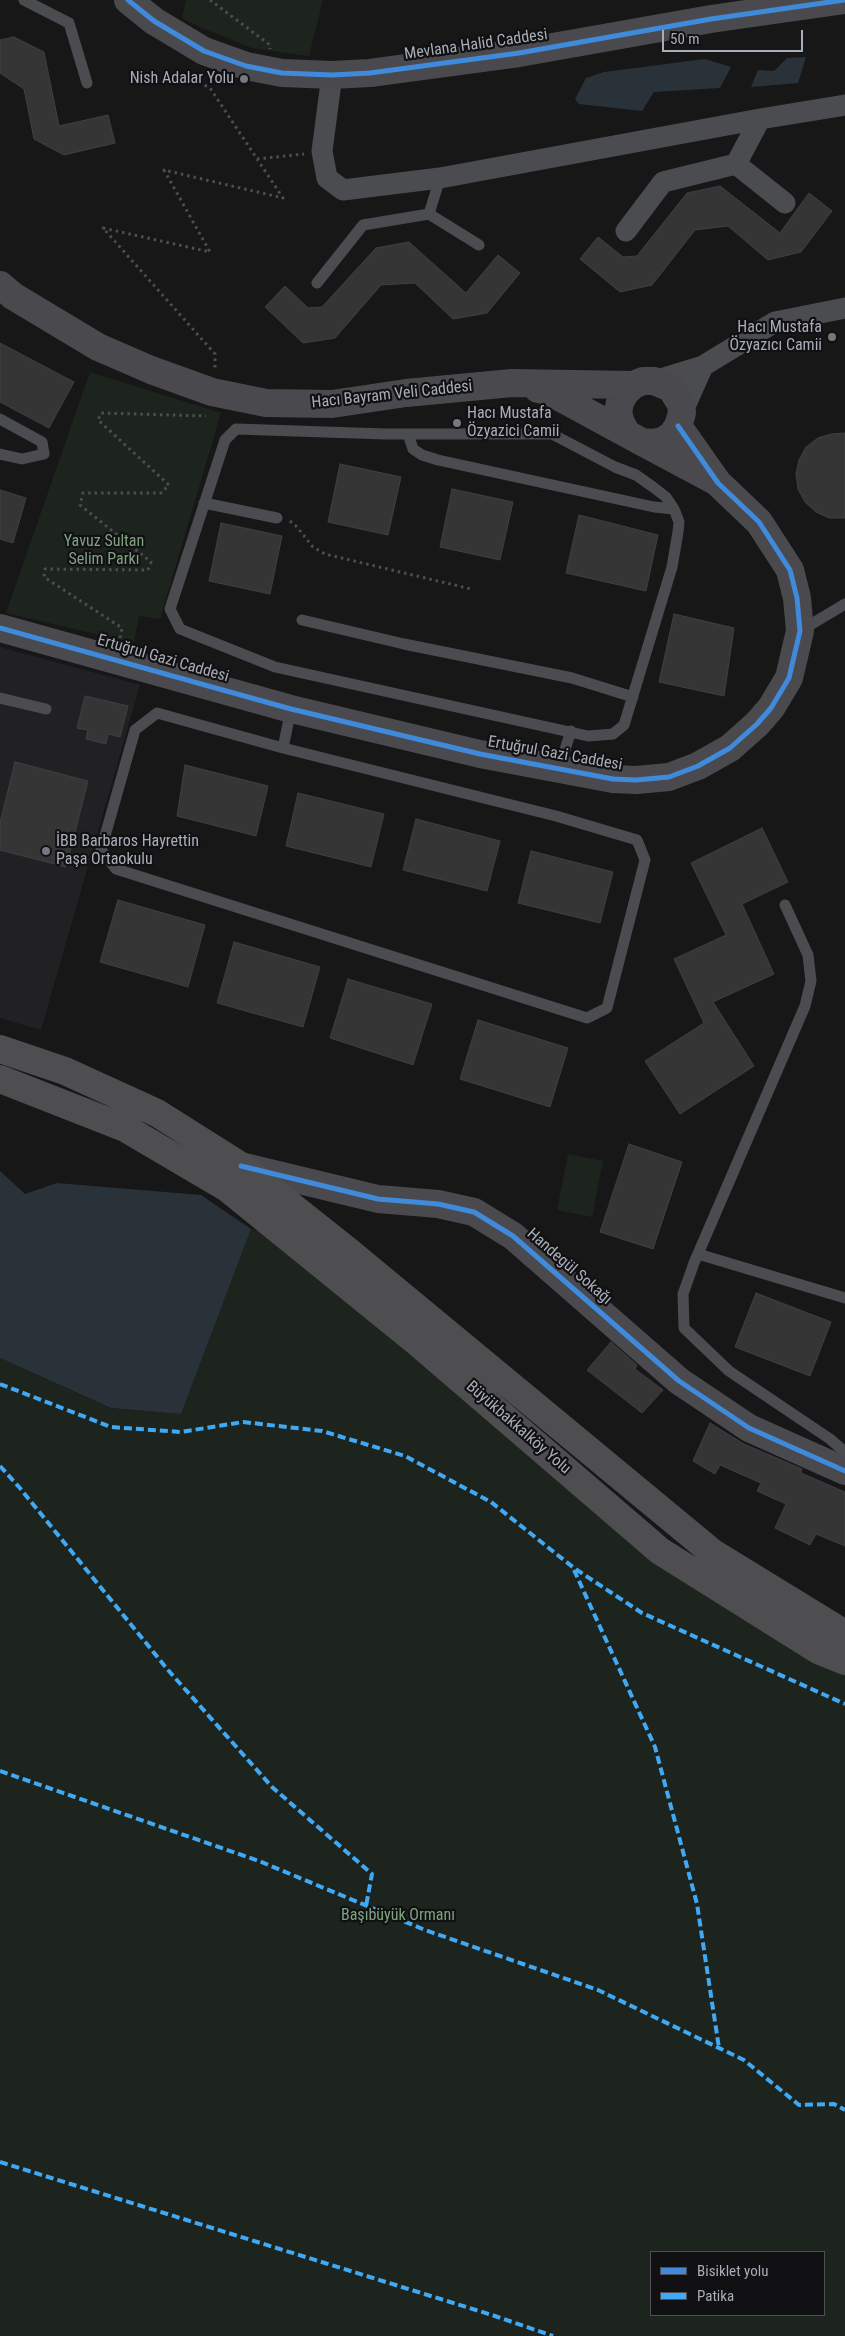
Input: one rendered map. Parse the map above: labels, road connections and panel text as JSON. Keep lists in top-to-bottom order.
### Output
{
  "streets": {
    "highway": ["Büyükbakkalköy Yolu"],
    "street": [
      "Mevlana Halid Caddesi",
      "Hacı Bayram Veli Caddesi",
      "Ertuğrul Gazi Caddesi",
      "Handegül Sokağı"
    ]
  },
  "crossings": [
    ["Hacı Bayram Veli Caddesi", "Ertuğrul Gazi Caddesi"],
    ["Handegül Sokağı", "Büyükbakkalköy Yolu"]
  ],
  "parks": ["Yavuz Sultan Selim Parkı", "Başıbüyük Ormanı"],
  "places": [
    "Nish Adalar Yolu",
    "Hacı Mustafa Özyazıcı Camii",
    "Hacı Mustafa Özyazici Camii",
    "İBB Barbaros Hayrettin Paşa Ortaokulu"
  ],
  "legend": ["Bisiklet yolu", "Patika"],
  "scale_bar": "50 m"
}
